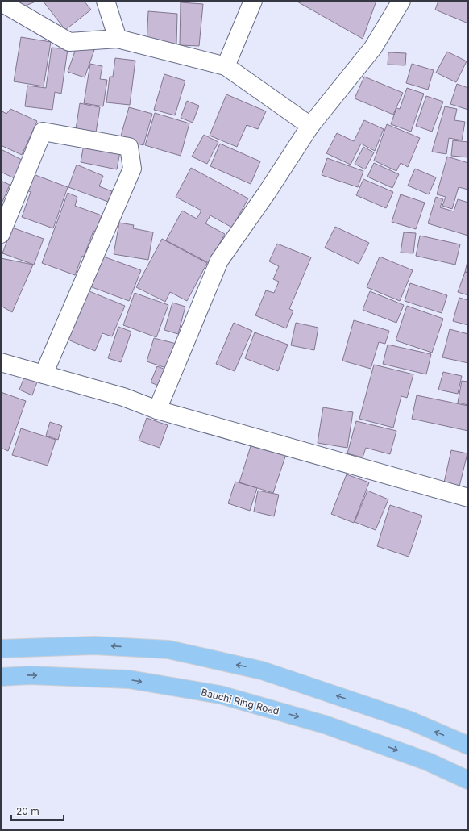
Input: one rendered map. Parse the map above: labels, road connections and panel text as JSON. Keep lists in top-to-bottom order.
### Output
{
  "streets": {
    "main road": ["Bauchi Ring Road"]
  },
  "scale_bar": "20 m"
}
